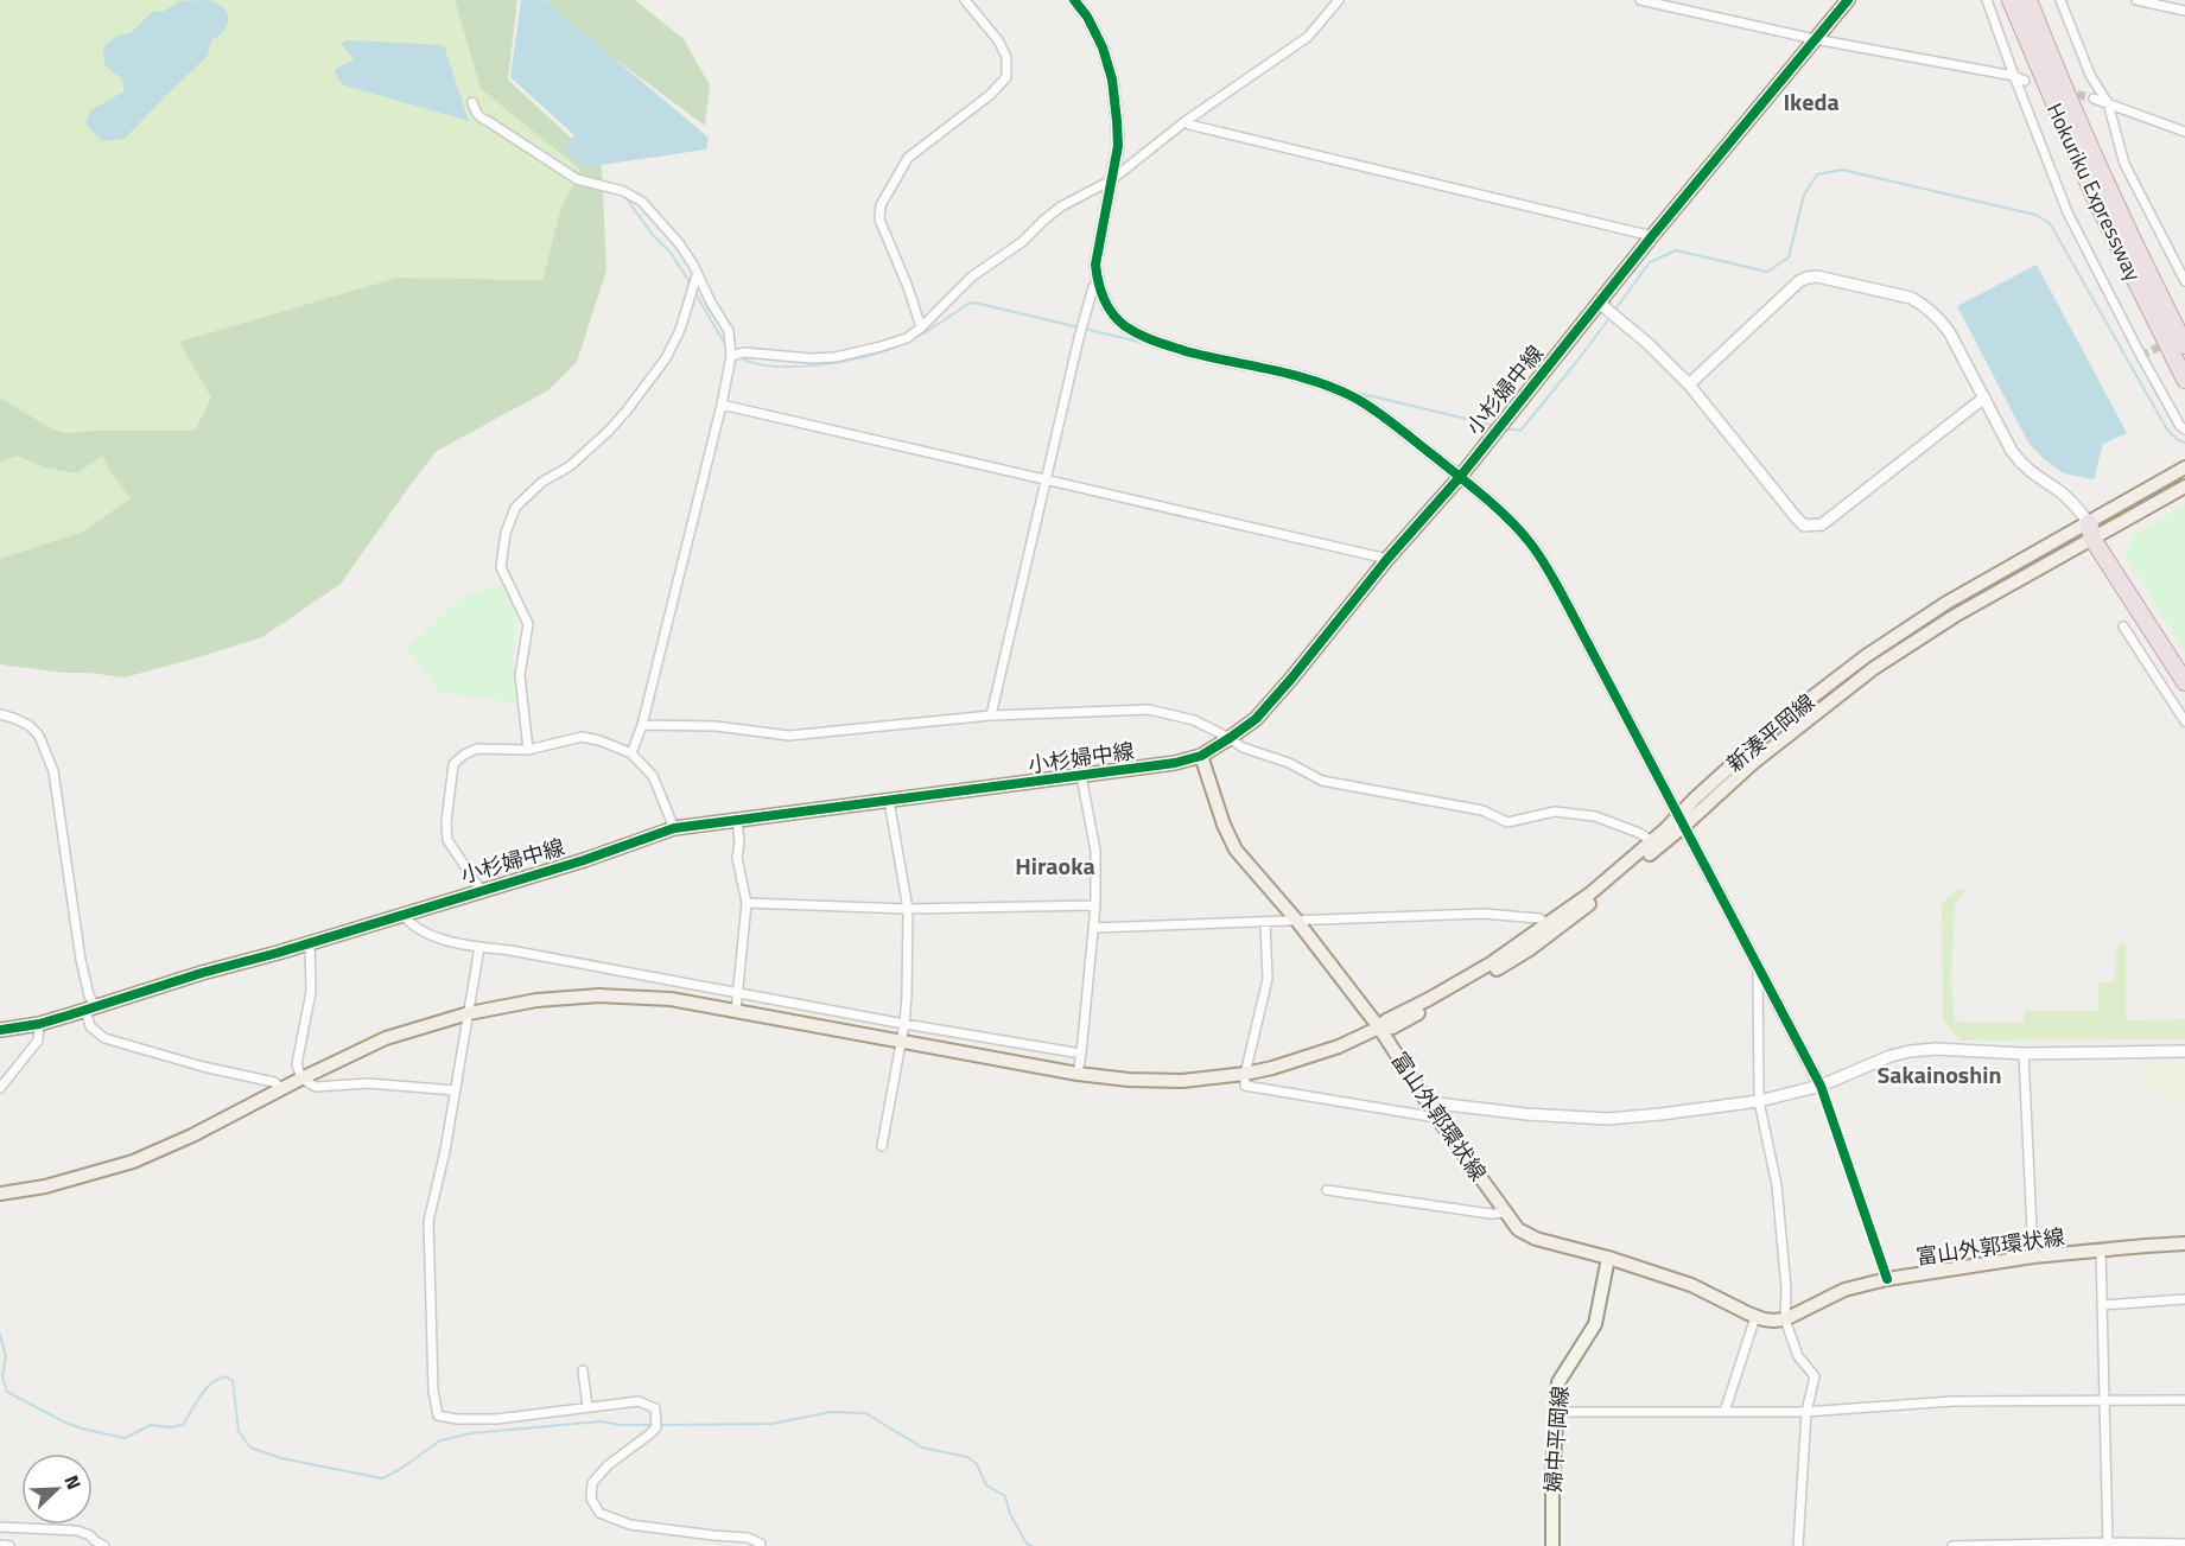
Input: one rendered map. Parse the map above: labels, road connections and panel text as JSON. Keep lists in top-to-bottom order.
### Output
{
  "streets": {
    "highway": ["Hokuriku Expressway"],
    "main road": [
      "小杉婦中線",
      "新湊平岡線",
      "富山外郭環状線",
      "婦中平岡線"
    ]
  },
  "crossings": [
    ["新湊平岡線", "富山外郭環状線"],
    ["富山外郭環状線", "婦中平岡線"]
  ],
  "districts": ["Ikeda", "Hiraoka", "Sakainoshin"],
  "north": "top right"
}
